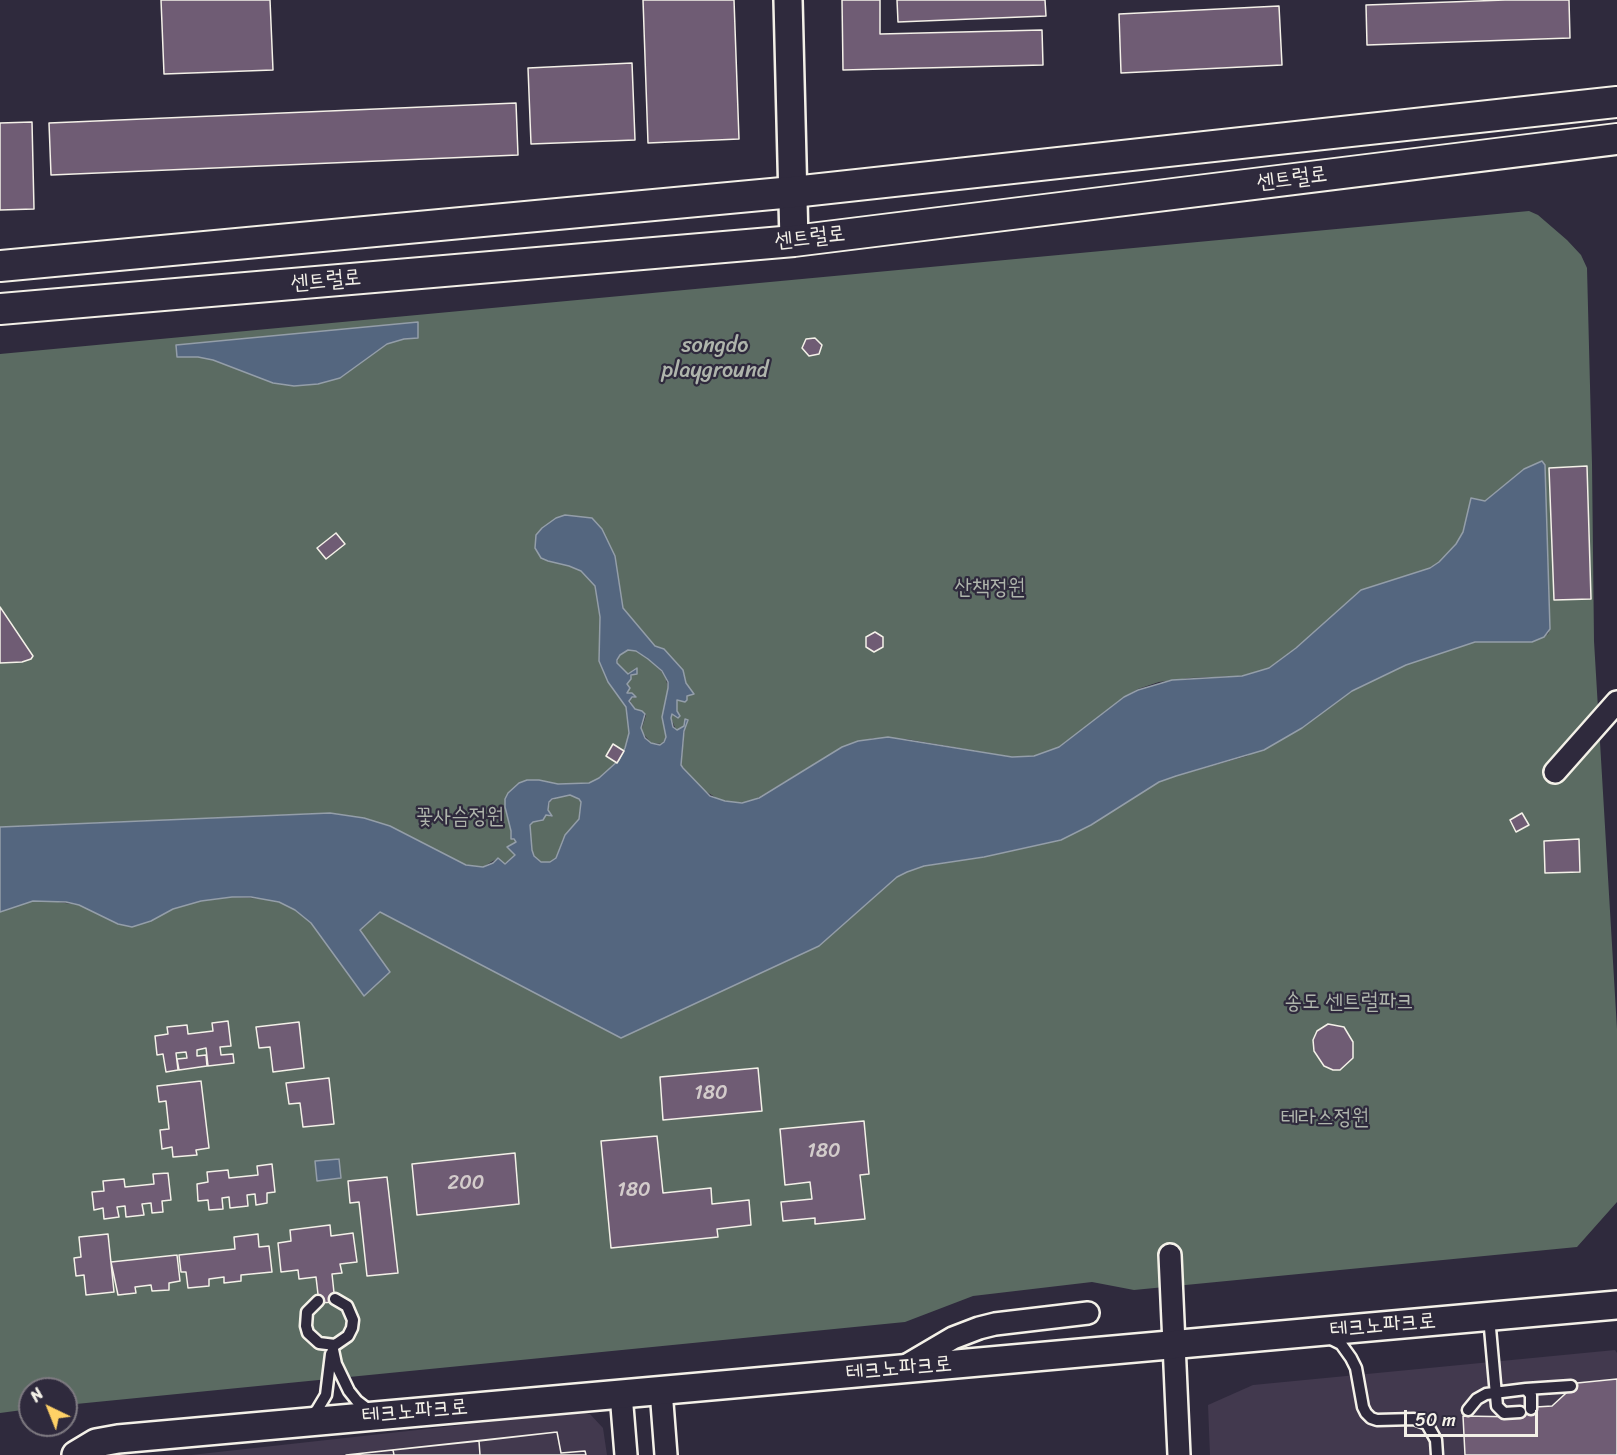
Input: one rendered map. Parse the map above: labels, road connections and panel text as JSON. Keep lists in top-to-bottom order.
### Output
{
  "streets": {
    "main road": ["센트럴로"],
    "street": ["테크노파크로"]
  },
  "parks": [
    "songdo playground",
    "산책정원",
    "꽃사슴정원",
    "송도 센트럴파크",
    "테라스정원"
  ],
  "house_numbers": [
    "180",
    "180",
    "200",
    "180"
  ],
  "scale_bar": "50 m",
  "north": "top left"
}
